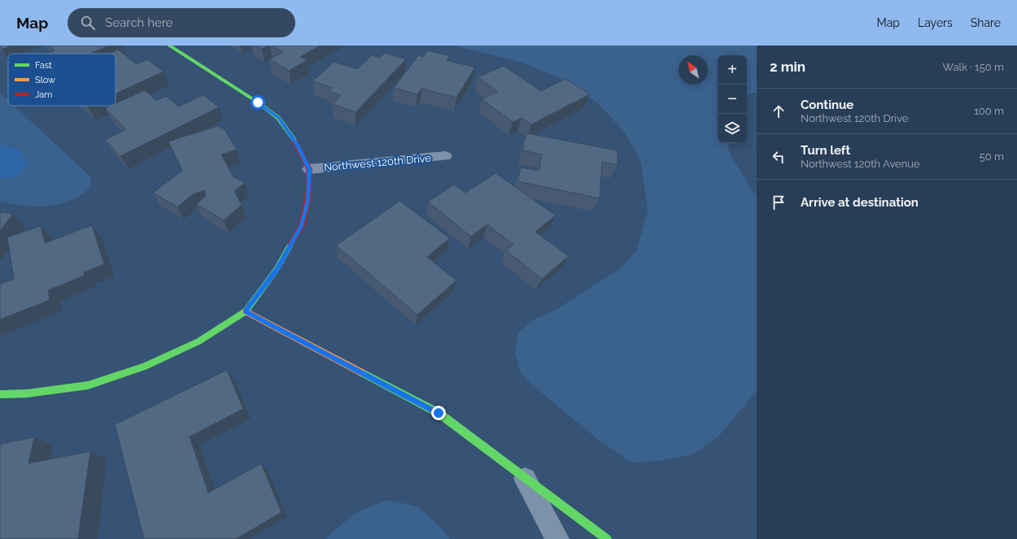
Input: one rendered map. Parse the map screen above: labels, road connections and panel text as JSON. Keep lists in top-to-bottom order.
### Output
{
  "streets": {
    "street": ["Northwest 120th Drive"]
  },
  "legend": ["Fast", "Slow", "Jam"],
  "north": "top left",
  "page": {
    "header": "Map",
    "search": "Search here",
    "nav": ["Map", "Layers", "Share"],
    "heading": ["2 min", "Walk · 150 m"],
    "map_buttons": ["+", "−"],
    "list": [
      ["Continue", "Northwest 120th Drive", "100 m"],
      ["Turn left", "Northwest 120th Avenue", "50 m"],
      "Arrive at destination"
    ]
  }
}
